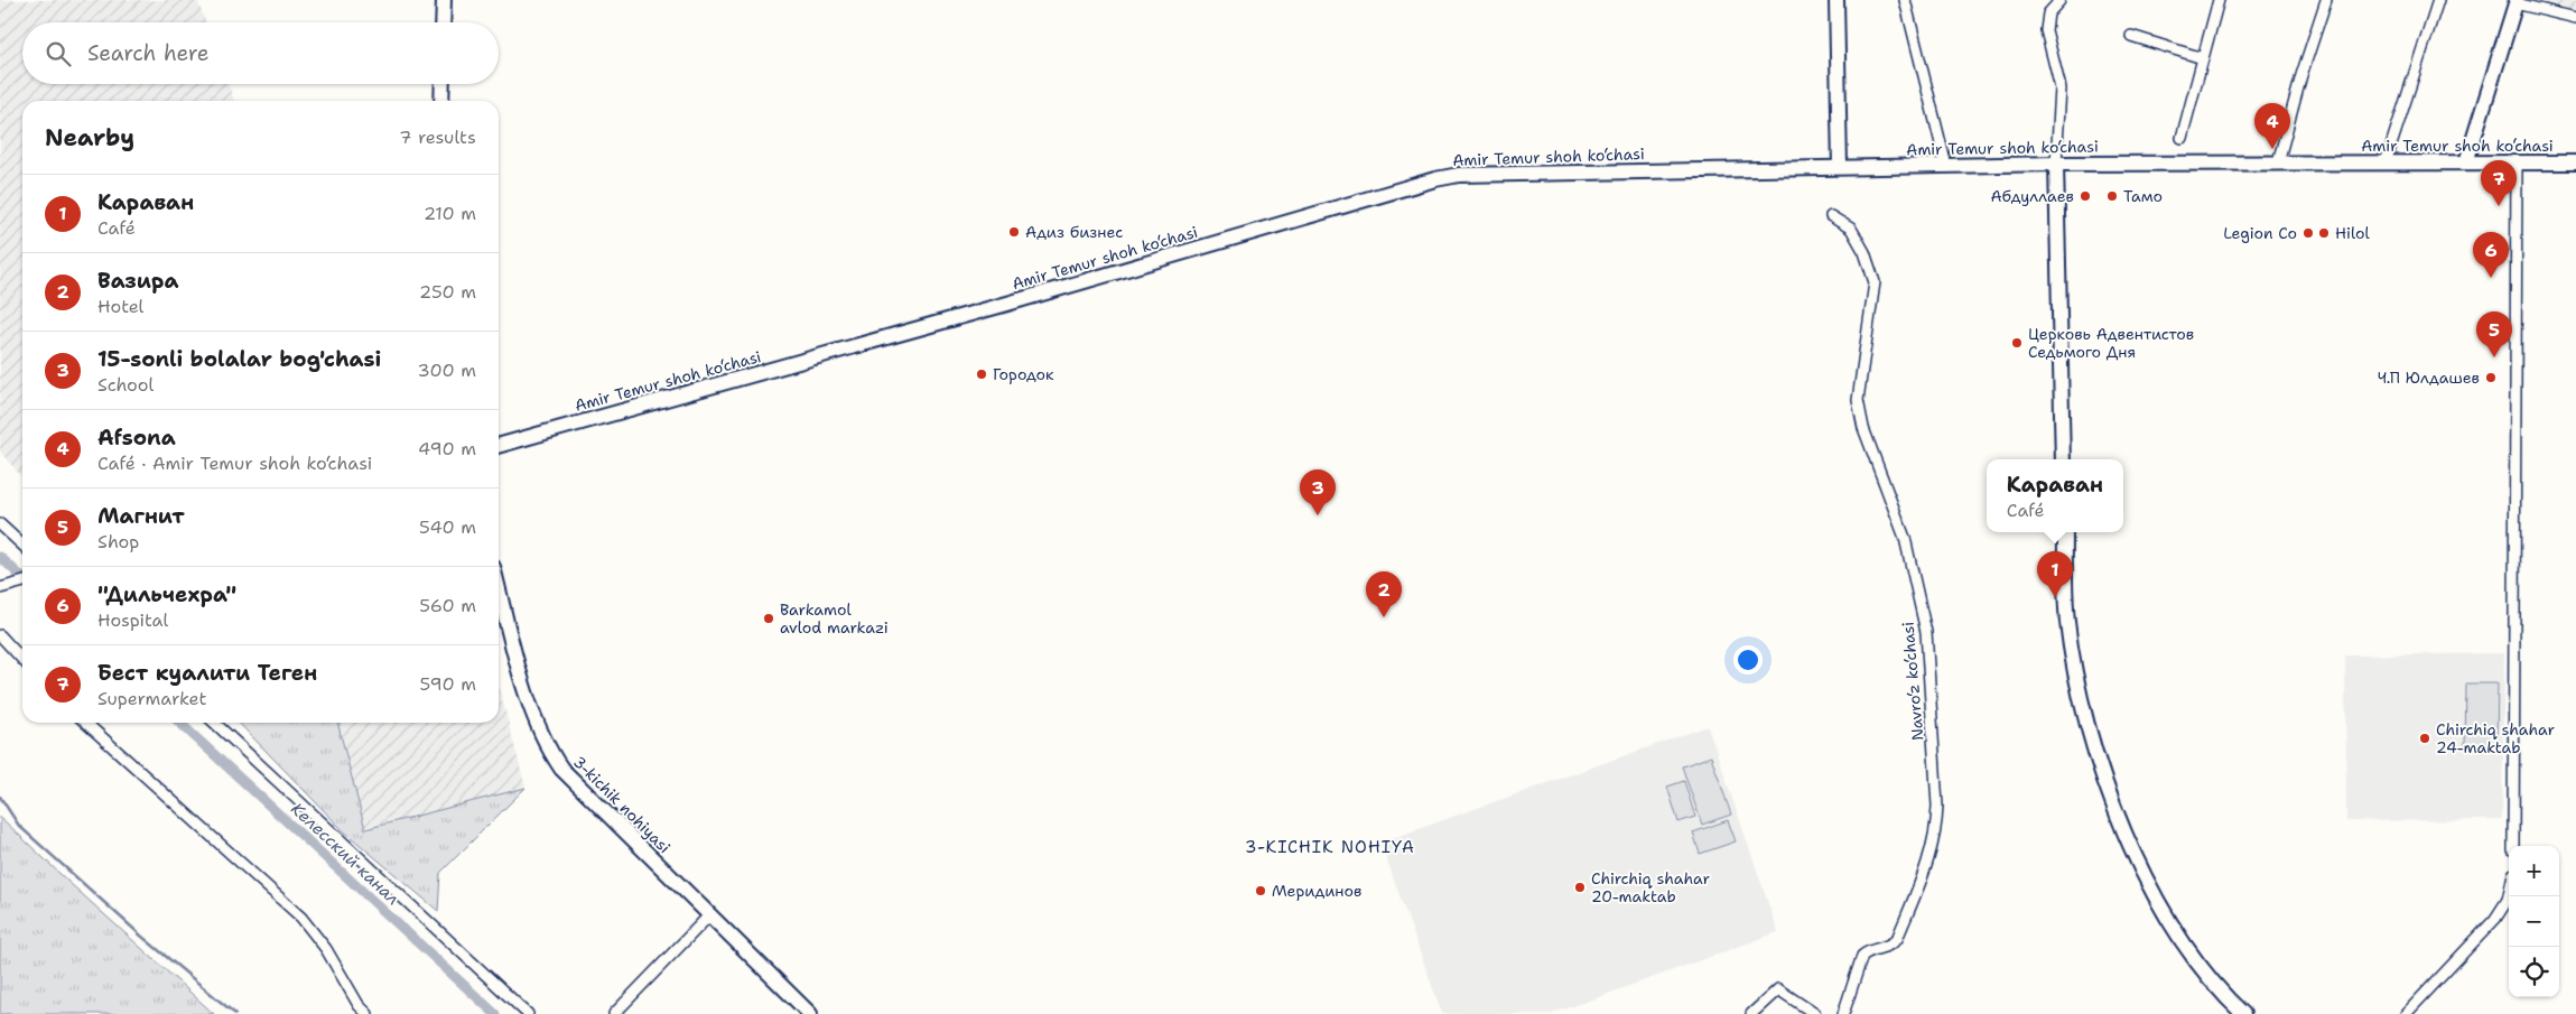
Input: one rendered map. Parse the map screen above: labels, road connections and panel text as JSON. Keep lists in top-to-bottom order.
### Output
{
  "streets": {
    "main road": ["Amir Temur shoh ko‘chasi", "3-kichik nohiyasi"],
    "street": ["Navro‘z ko‘chasi"]
  },
  "districts": ["3-KICHIK NOHIYA"],
  "water": ["Келесский канал"],
  "places": [
    "Абдуллаев",
    "Тамо",
    "Адиз бизнес",
    "Legion Co",
    "Hilol",
    "Церковь Адвентистов Седьмого Дня",
    "Городок",
    "Ч.П Юлдашев",
    "Barkamol avlod markazi",
    "Chirchiq shahar 24-maktab",
    "Chirchiq shahar 20-maktab",
    "Меридинов"
  ],
  "page": {
    "search": "Search here",
    "heading": ["Nearby", "7 results"],
    "pins": [
      "4",
      "7",
      "6",
      "5",
      "3",
      "1",
      "2"
    ],
    "list": [
      {
        "mark": "1",
        "name": "Караван",
        "note": "Café",
        "value": "210 m"
      },
      {
        "mark": "2",
        "name": "Вазира",
        "note": "Hotel",
        "value": "250 m"
      },
      {
        "mark": "3",
        "name": "15-sonli bolalar bog'chasi",
        "note": "School",
        "value": "300 m"
      },
      {
        "mark": "4",
        "name": "Afsona",
        "note": "Café · Amir Temur shoh ko‘chasi",
        "value": "490 m"
      },
      {
        "mark": "5",
        "name": "Магнит",
        "note": "Shop",
        "value": "540 m"
      },
      {
        "mark": "6",
        "name": "\"Дильчехра\"",
        "note": "Hospital",
        "value": "560 m"
      },
      {
        "mark": "7",
        "name": "Бест куалити Теген",
        "note": "Supermarket",
        "value": "590 m"
      }
    ],
    "popup": ["Караван", "Café"],
    "map_buttons": ["+", "−"]
  }
}
